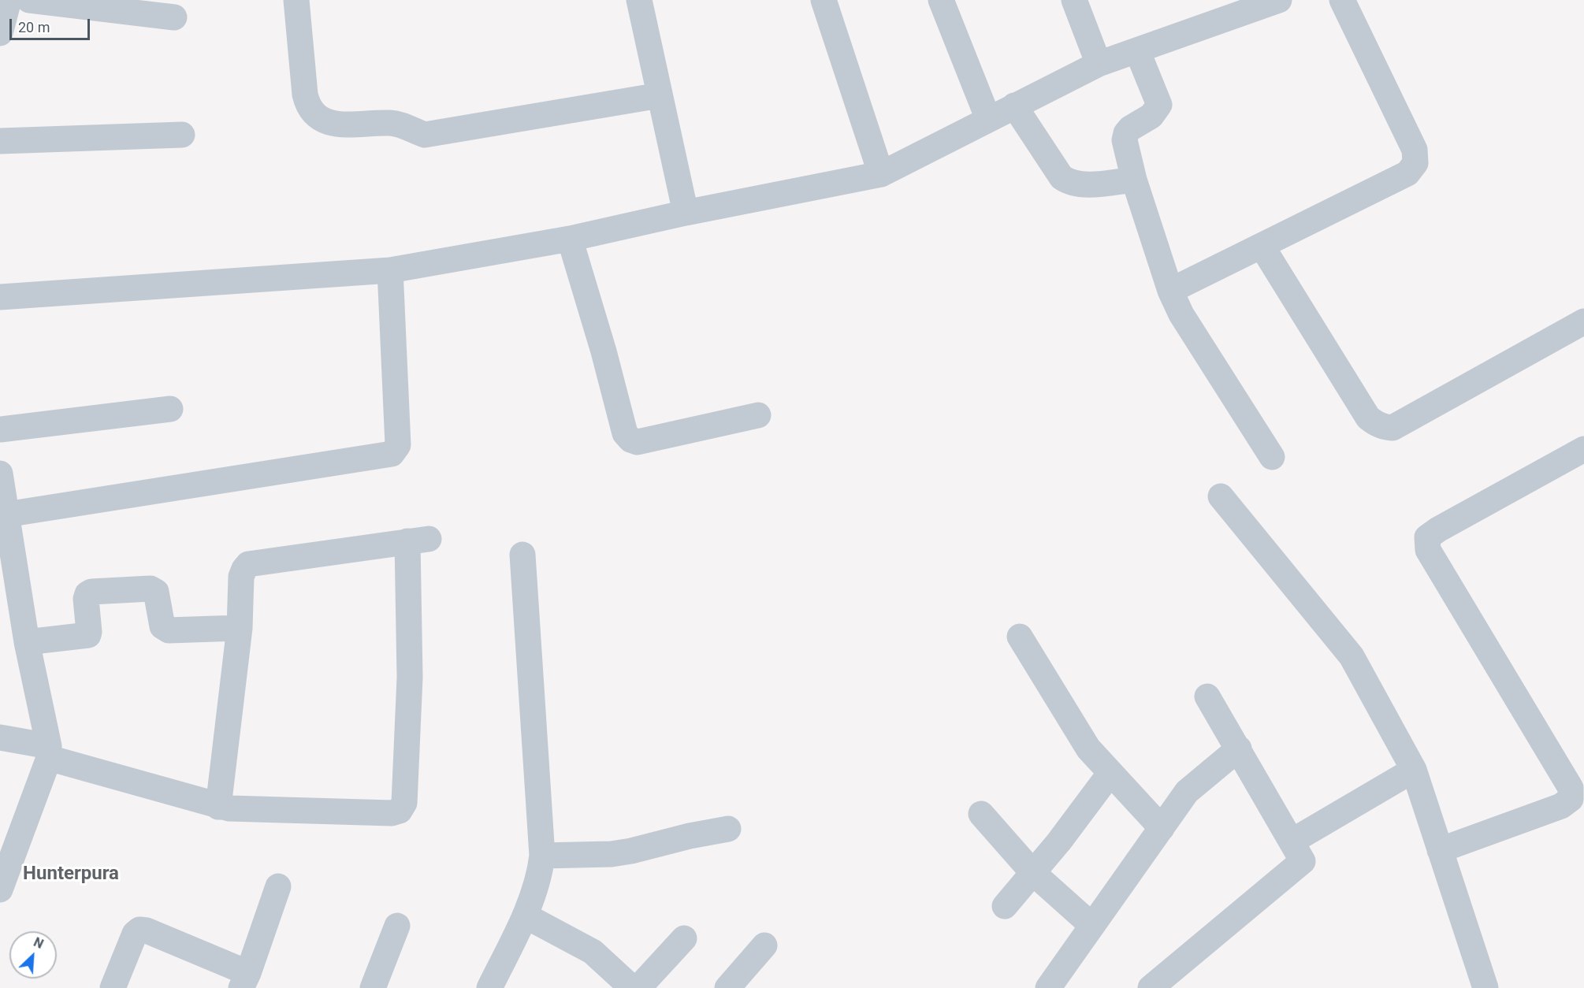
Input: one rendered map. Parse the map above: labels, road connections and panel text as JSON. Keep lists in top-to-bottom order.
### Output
{
  "districts": ["Hunterpura"],
  "scale_bar": "20 m",
  "north": "top right"
}
